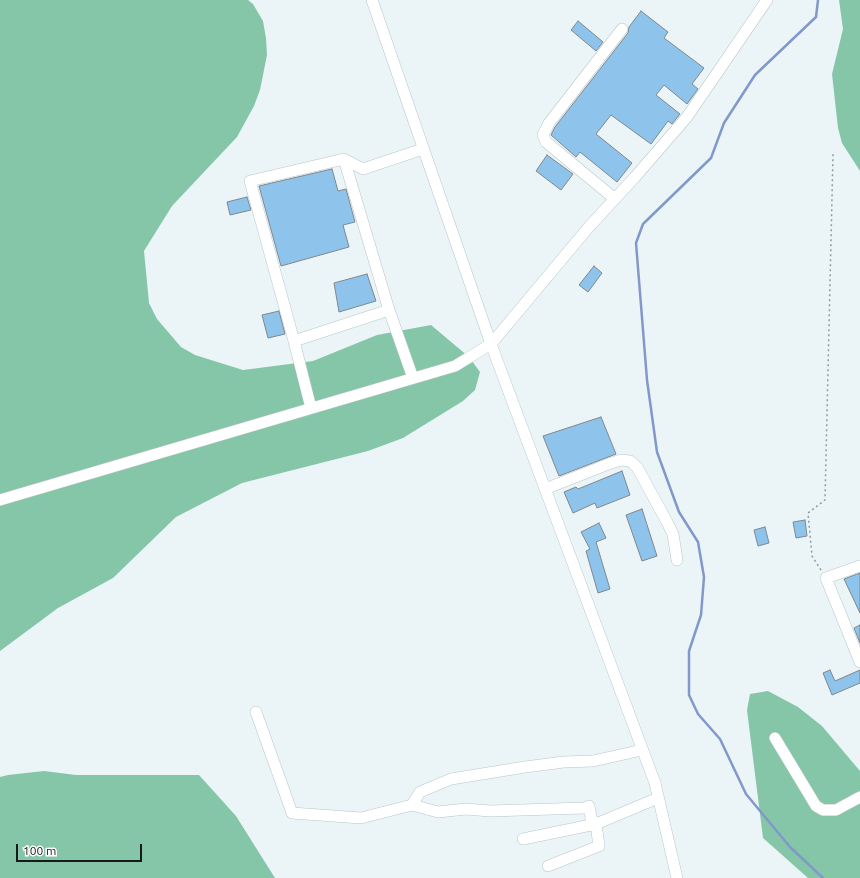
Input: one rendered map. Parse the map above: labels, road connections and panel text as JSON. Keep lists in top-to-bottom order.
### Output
{
  "scale_bar": "100 m"
}
